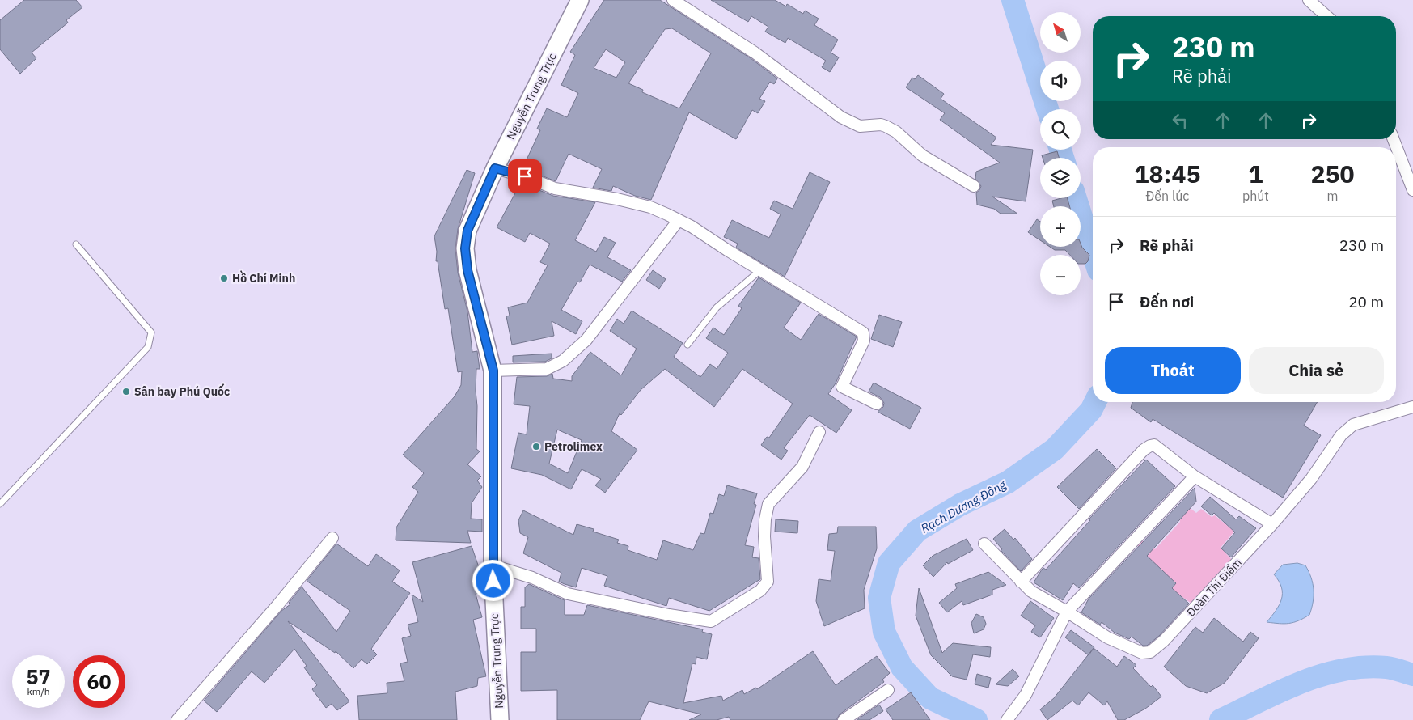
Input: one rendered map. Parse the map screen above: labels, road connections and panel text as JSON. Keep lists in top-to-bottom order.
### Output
{
  "streets": {
    "main road": ["Nguyễn Trung Trực"],
    "street": ["Đoàn Thị Điểm"]
  },
  "water": ["Rạch Dương Đông"],
  "places": ["Hồ Chí Minh", "Sân bay Phú Quốc", "Petrolimex"],
  "north": "top left",
  "page": {
    "map_buttons": ["+", "−"],
    "turn": ["230 m", "Rẽ phải"],
    "eta": [
      "18:45",
      "Đến lúc",
      "1",
      "phút",
      "250",
      "m"
    ],
    "list": [
      {
        "name": "Rẽ phải",
        "value": "230 m"
      },
      {
        "name": "Đến nơi",
        "value": "20 m"
      }
    ],
    "buttons": ["Thoát", "Chia sẻ"],
    "speed": "57 km/h",
    "limit": "60"
  }
}
